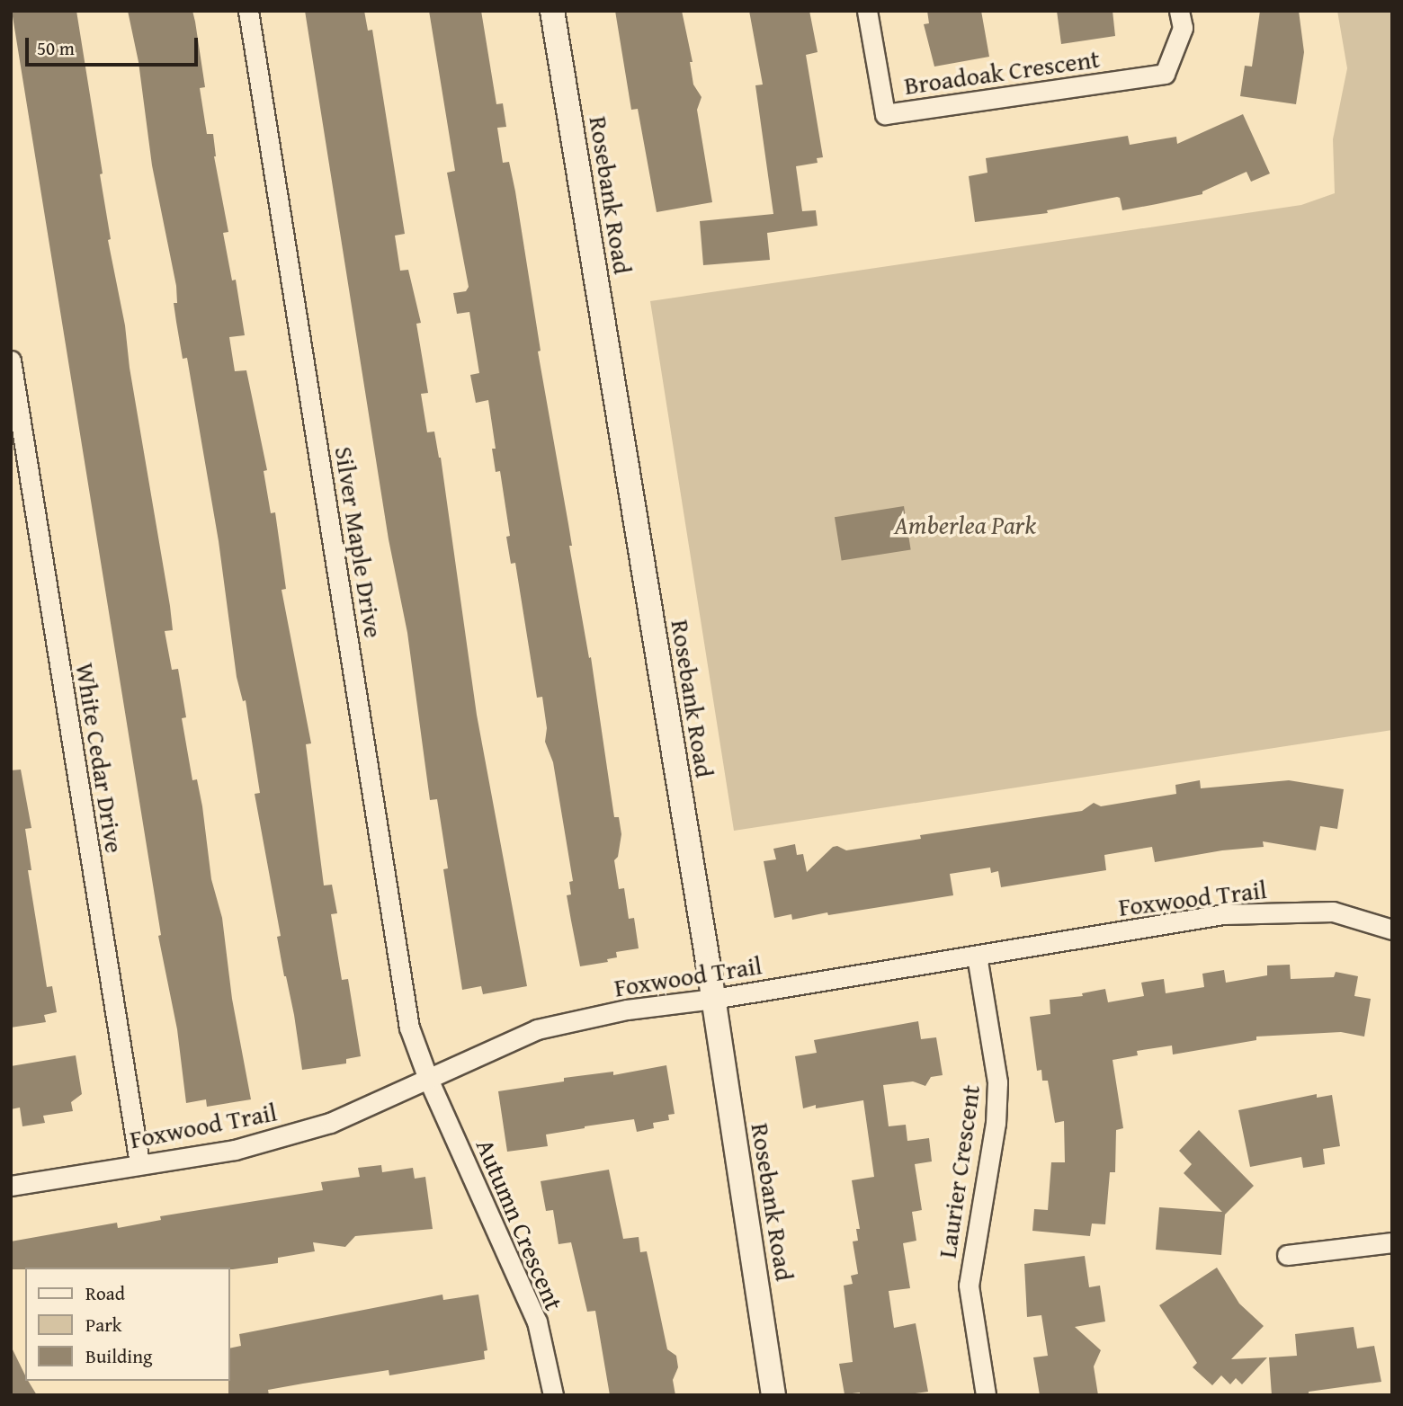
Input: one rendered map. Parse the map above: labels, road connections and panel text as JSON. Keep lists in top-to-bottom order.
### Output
{
  "streets": {
    "street": [
      "Broadoak Crescent",
      "Rosebank Road",
      "Silver Maple Drive",
      "White Cedar Drive",
      "Foxwood Trail",
      "Laurier Crescent",
      "Autumn Crescent"
    ]
  },
  "crossings": [
    ["Rosebank Road", "Foxwood Trail"],
    ["Silver Maple Drive", "Foxwood Trail"],
    ["Silver Maple Drive", "Autumn Crescent"],
    ["White Cedar Drive", "Foxwood Trail"],
    ["Foxwood Trail", "Laurier Crescent"],
    ["Foxwood Trail", "Autumn Crescent"]
  ],
  "parks": ["Amberlea Park"],
  "legend": ["Road", "Park", "Building"],
  "scale_bar": "50 m"
}
